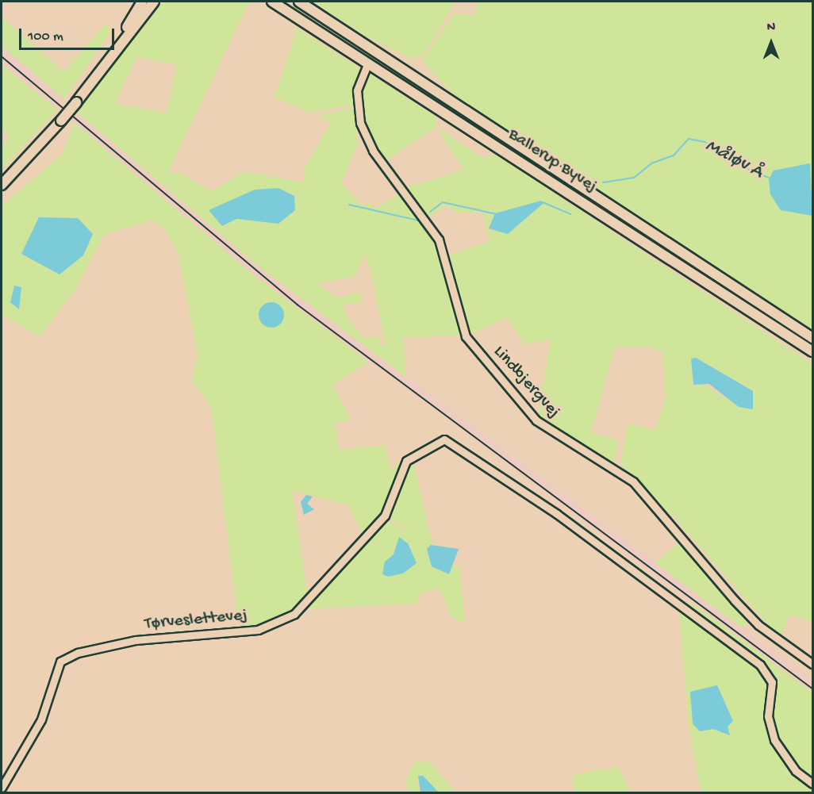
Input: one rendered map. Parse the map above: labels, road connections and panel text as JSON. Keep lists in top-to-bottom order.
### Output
{
  "streets": {
    "main road": ["Ballerup Byvej"],
    "street": ["Lindbjergvej", "Tørveslettevej"]
  },
  "crossings": [
    ["Ballerup Byvej", "Lindbjergvej"]
  ],
  "water": ["Måløv Å"],
  "scale_bar": "100 m",
  "north": "top"
}
